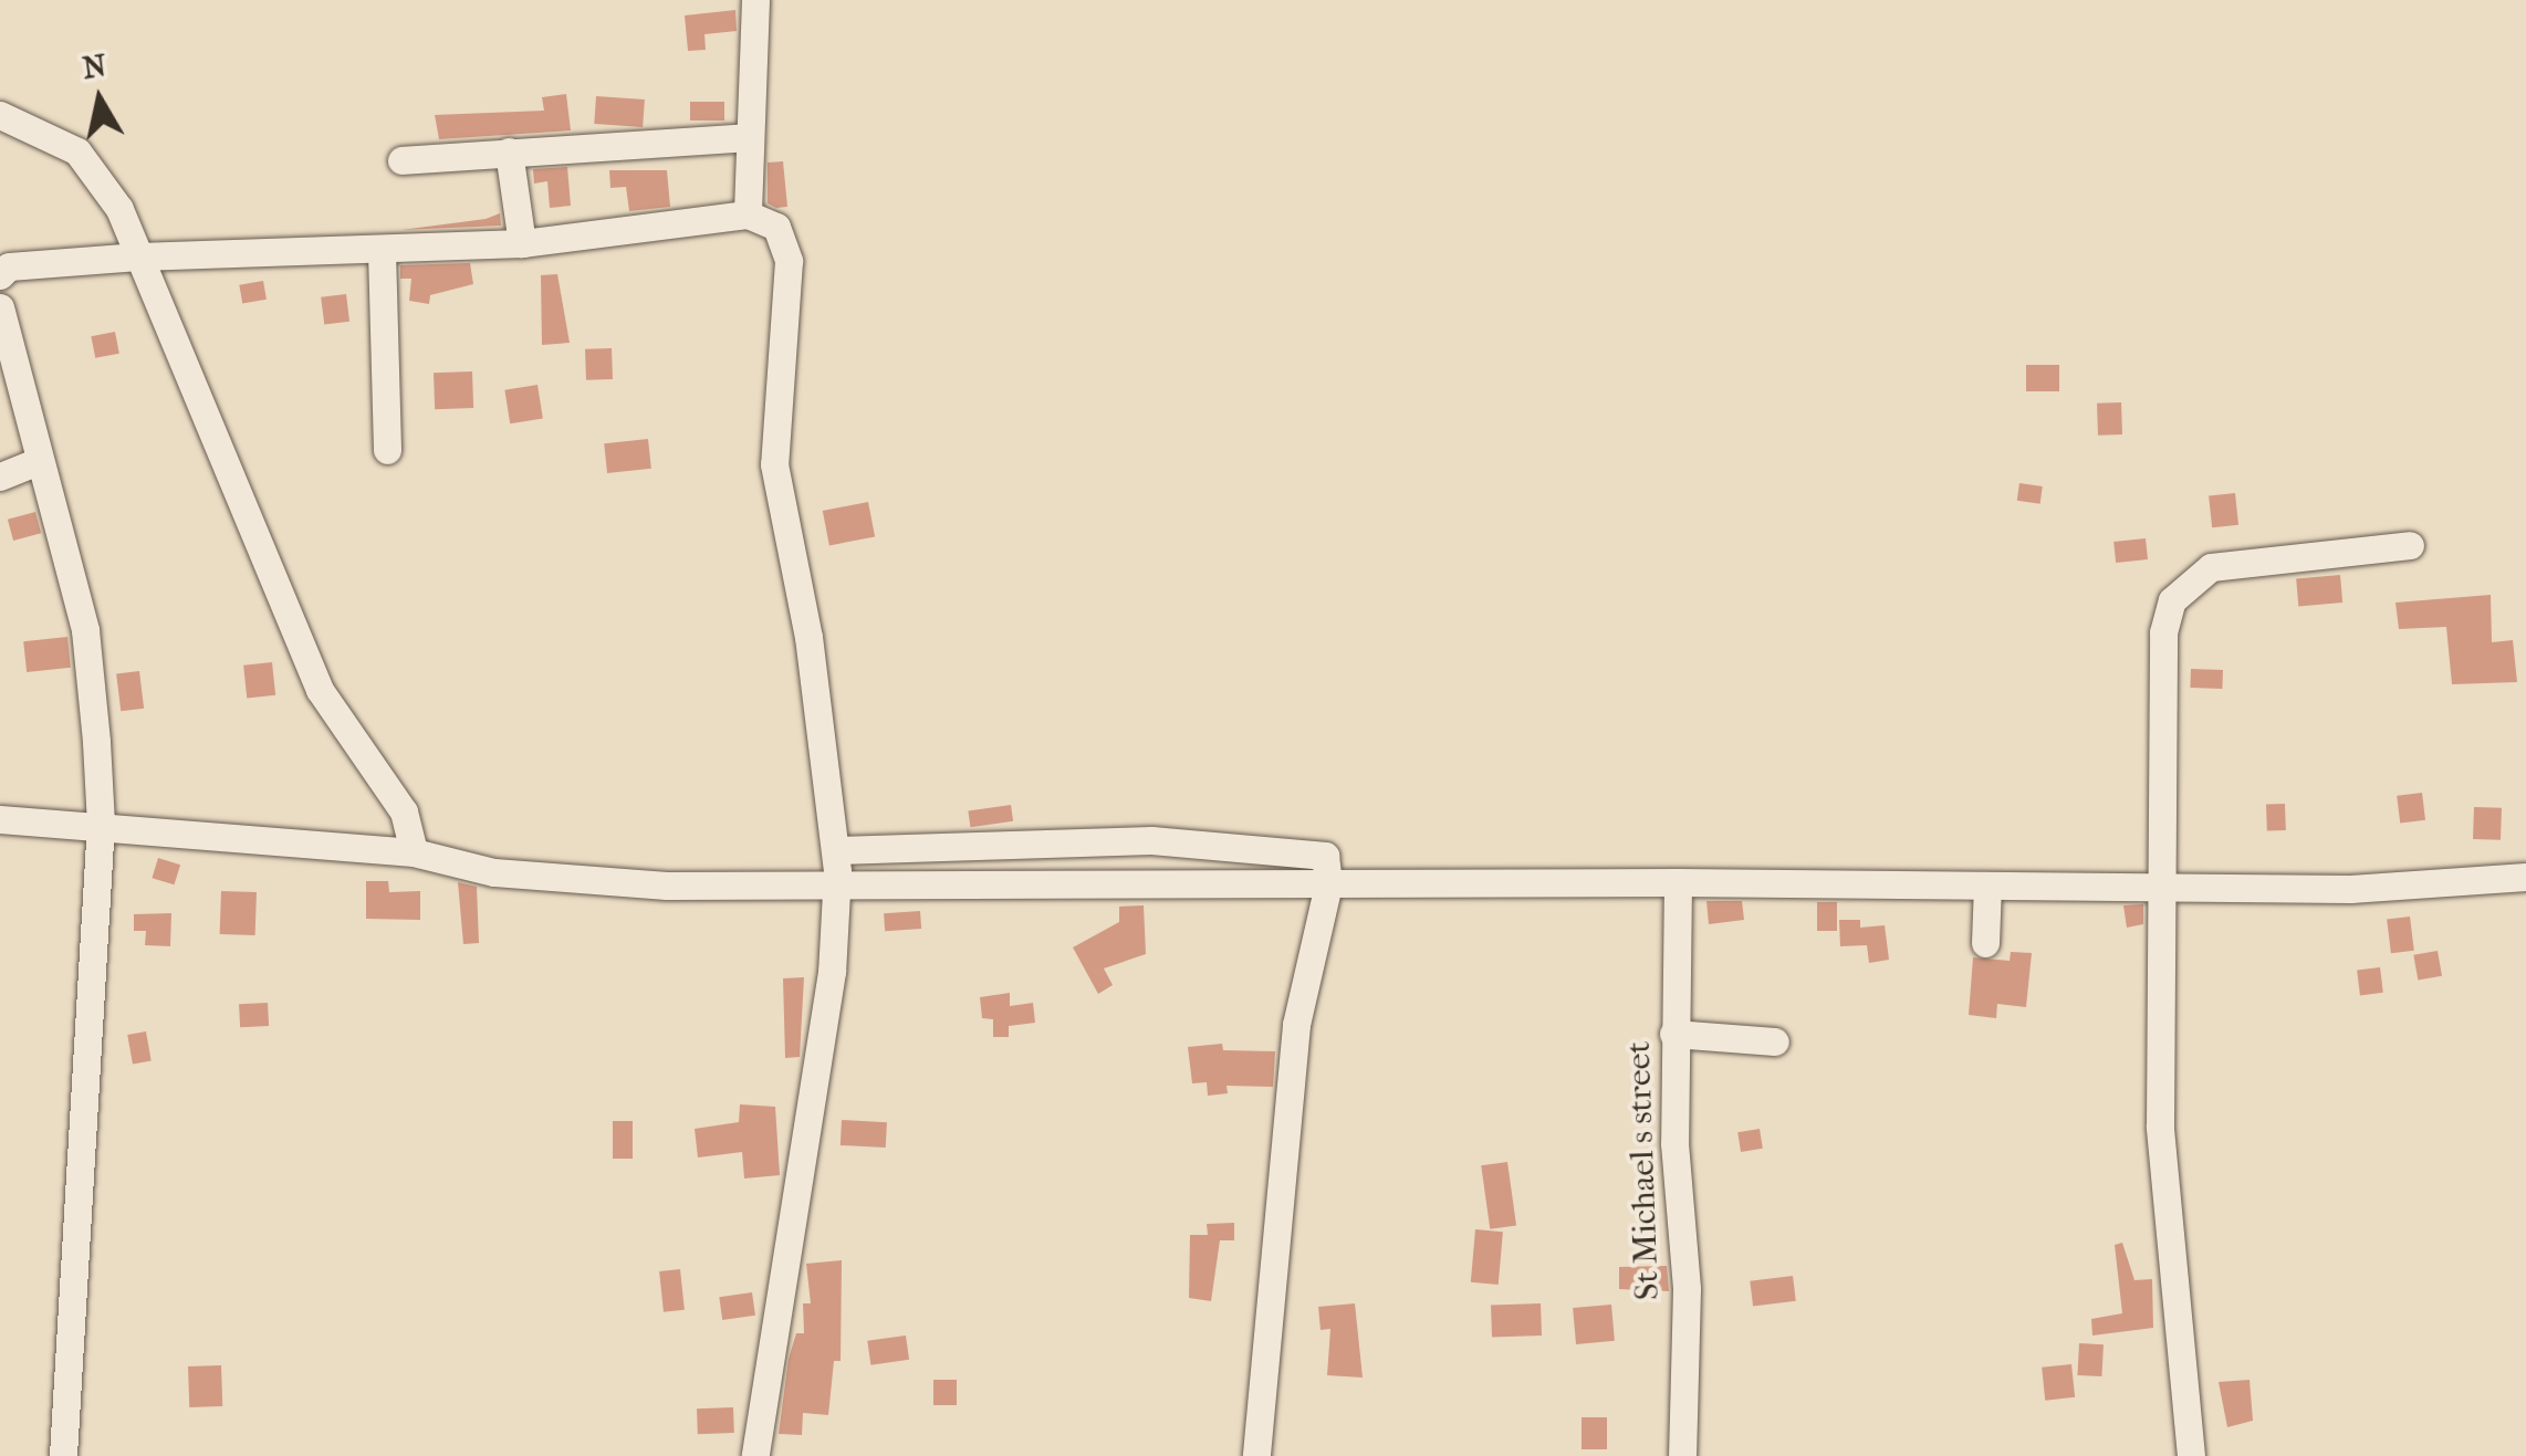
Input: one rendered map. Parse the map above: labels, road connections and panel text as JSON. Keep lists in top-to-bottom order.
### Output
{
  "streets": {
    "street": ["St Michael s street"]
  },
  "north": "top"
}
